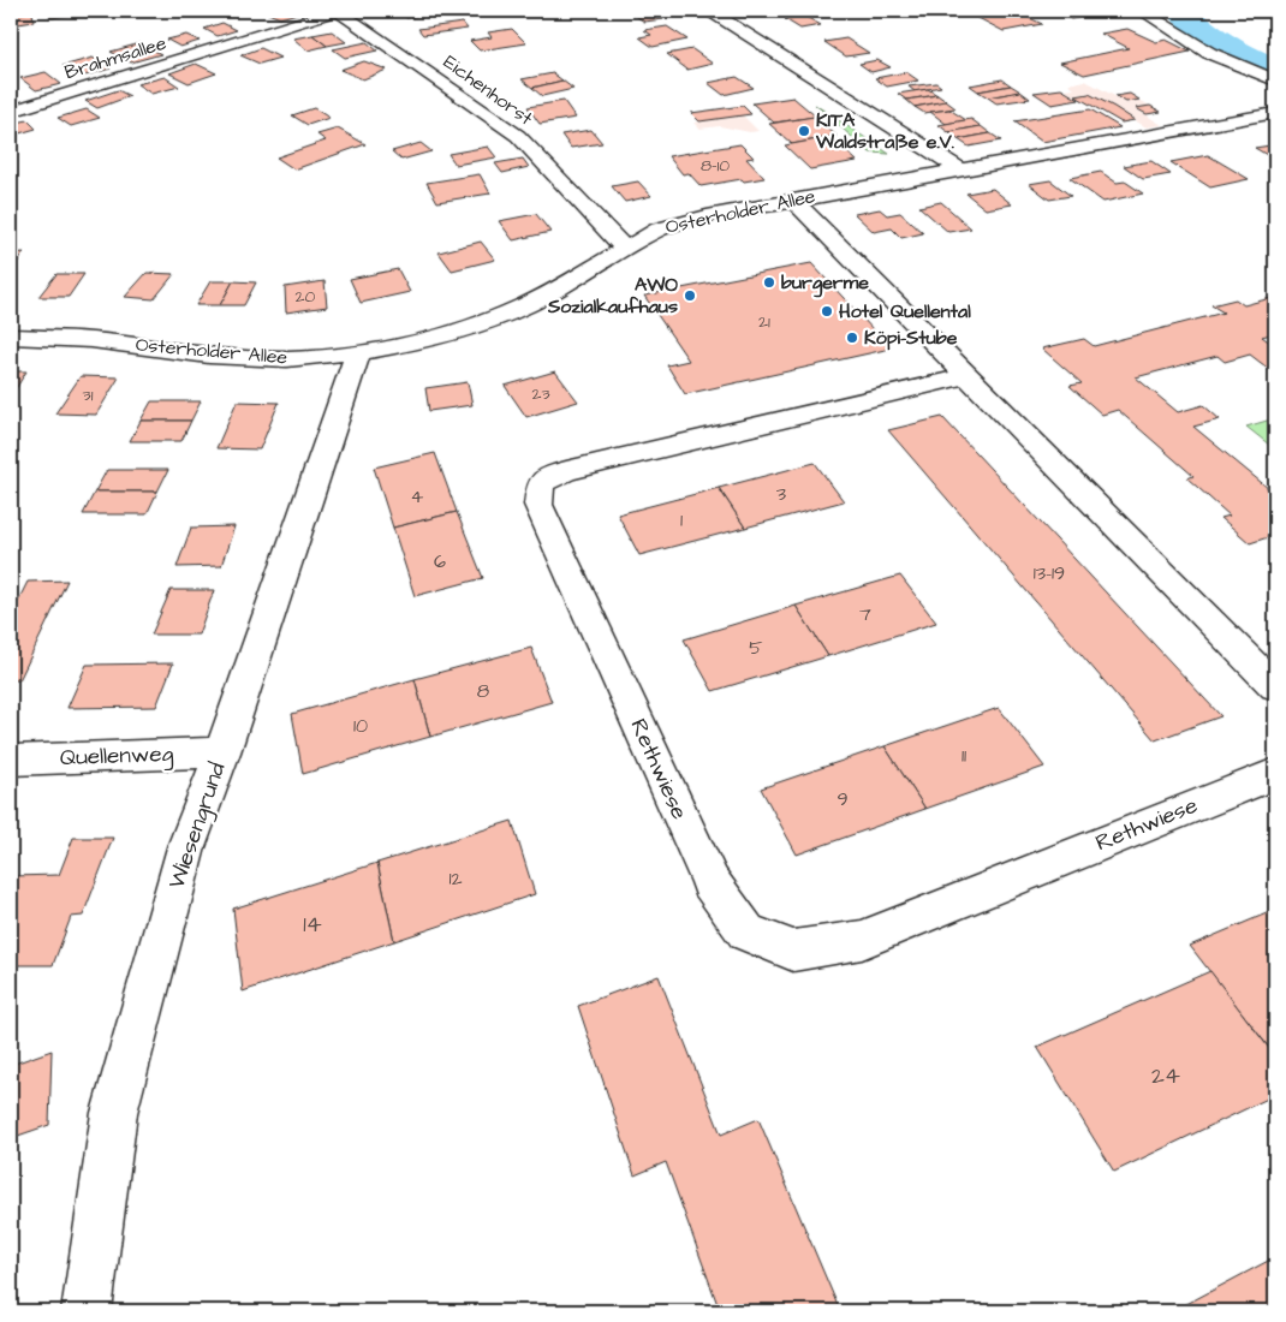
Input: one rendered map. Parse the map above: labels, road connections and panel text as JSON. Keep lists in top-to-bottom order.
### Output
{
  "streets": {
    "street": [
      "Brahmsallee",
      "Eichenhorst",
      "Osterholder Allee",
      "Quellenweg",
      "Rethwiese",
      "Wiesengrund"
    ]
  },
  "crossings": [
    ["Brahmsallee", "Eichenhorst"],
    ["Eichenhorst", "Osterholder Allee"],
    ["Osterholder Allee", "Wiesengrund"],
    ["Quellenweg", "Wiesengrund"]
  ],
  "places": [
    "KITA Waldstraße e.V.",
    "burgerme",
    "AWO Sozialkaufhaus",
    "Hotel Quellental",
    "Köpi-Stube"
  ],
  "house_numbers": [
    "8-10",
    "20",
    "21",
    "23",
    "31",
    "3",
    "4",
    "1",
    "6",
    "13-19",
    "7",
    "5",
    "8",
    "10",
    "11",
    "9",
    "12",
    "14",
    "24"
  ]
}
